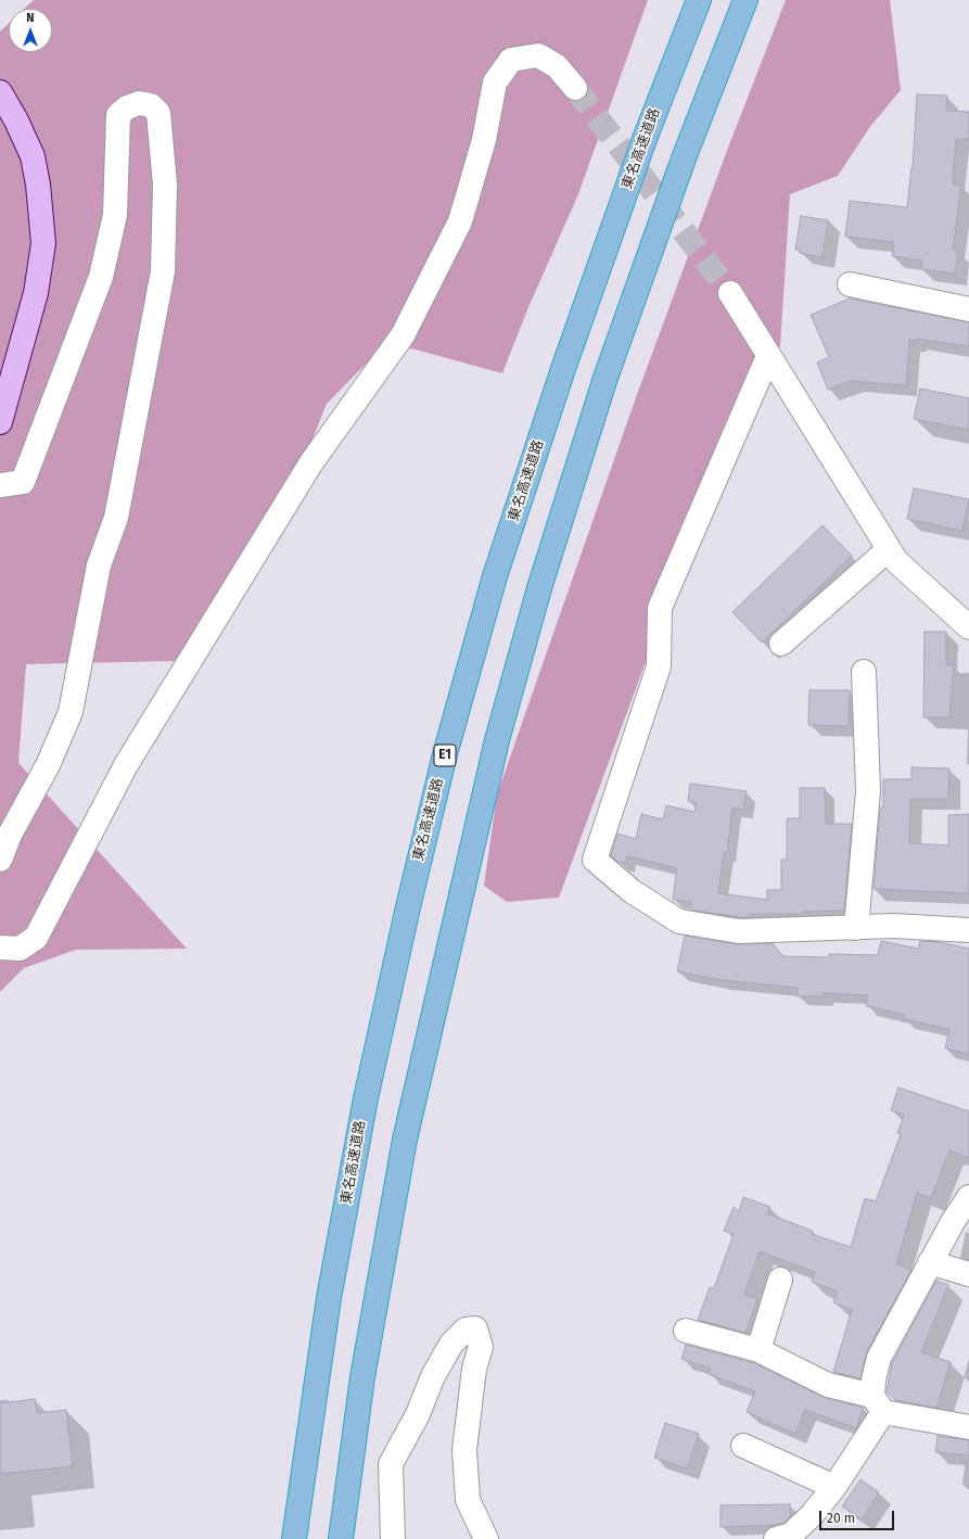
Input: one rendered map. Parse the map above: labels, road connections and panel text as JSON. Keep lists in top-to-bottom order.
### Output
{
  "streets": {
    "highway": ["東名高速道路", "E1"]
  },
  "scale_bar": "20 m",
  "north": "top"
}
